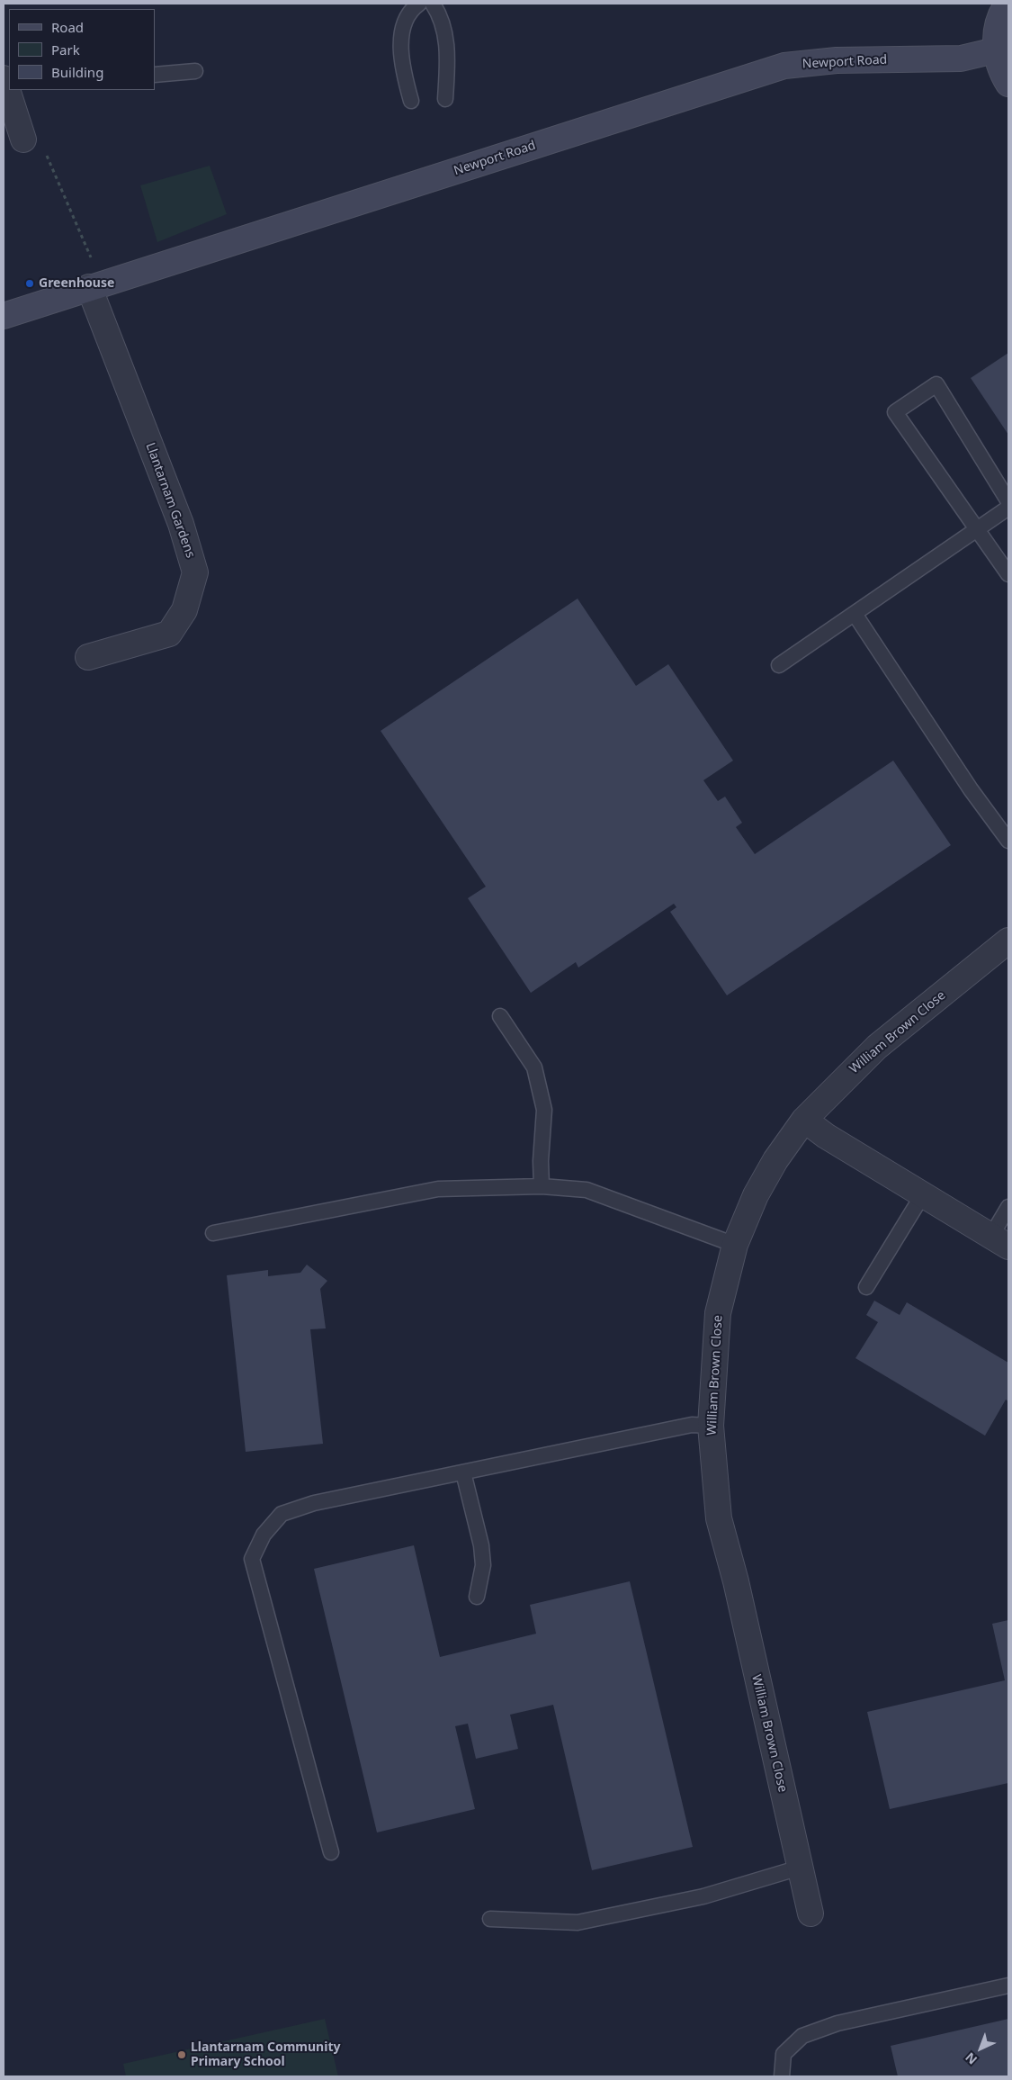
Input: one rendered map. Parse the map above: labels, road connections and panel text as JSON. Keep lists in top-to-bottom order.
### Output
{
  "streets": {
    "street": ["Newport Road", "Llantarnam Gardens", "William Brown Close"]
  },
  "crossings": [
    ["Newport Road", "Llantarnam Gardens"]
  ],
  "places": ["Greenhouse", "Llantarnam Community Primary School"],
  "legend": ["Road", "Park", "Building"],
  "north": "bottom left"
}
